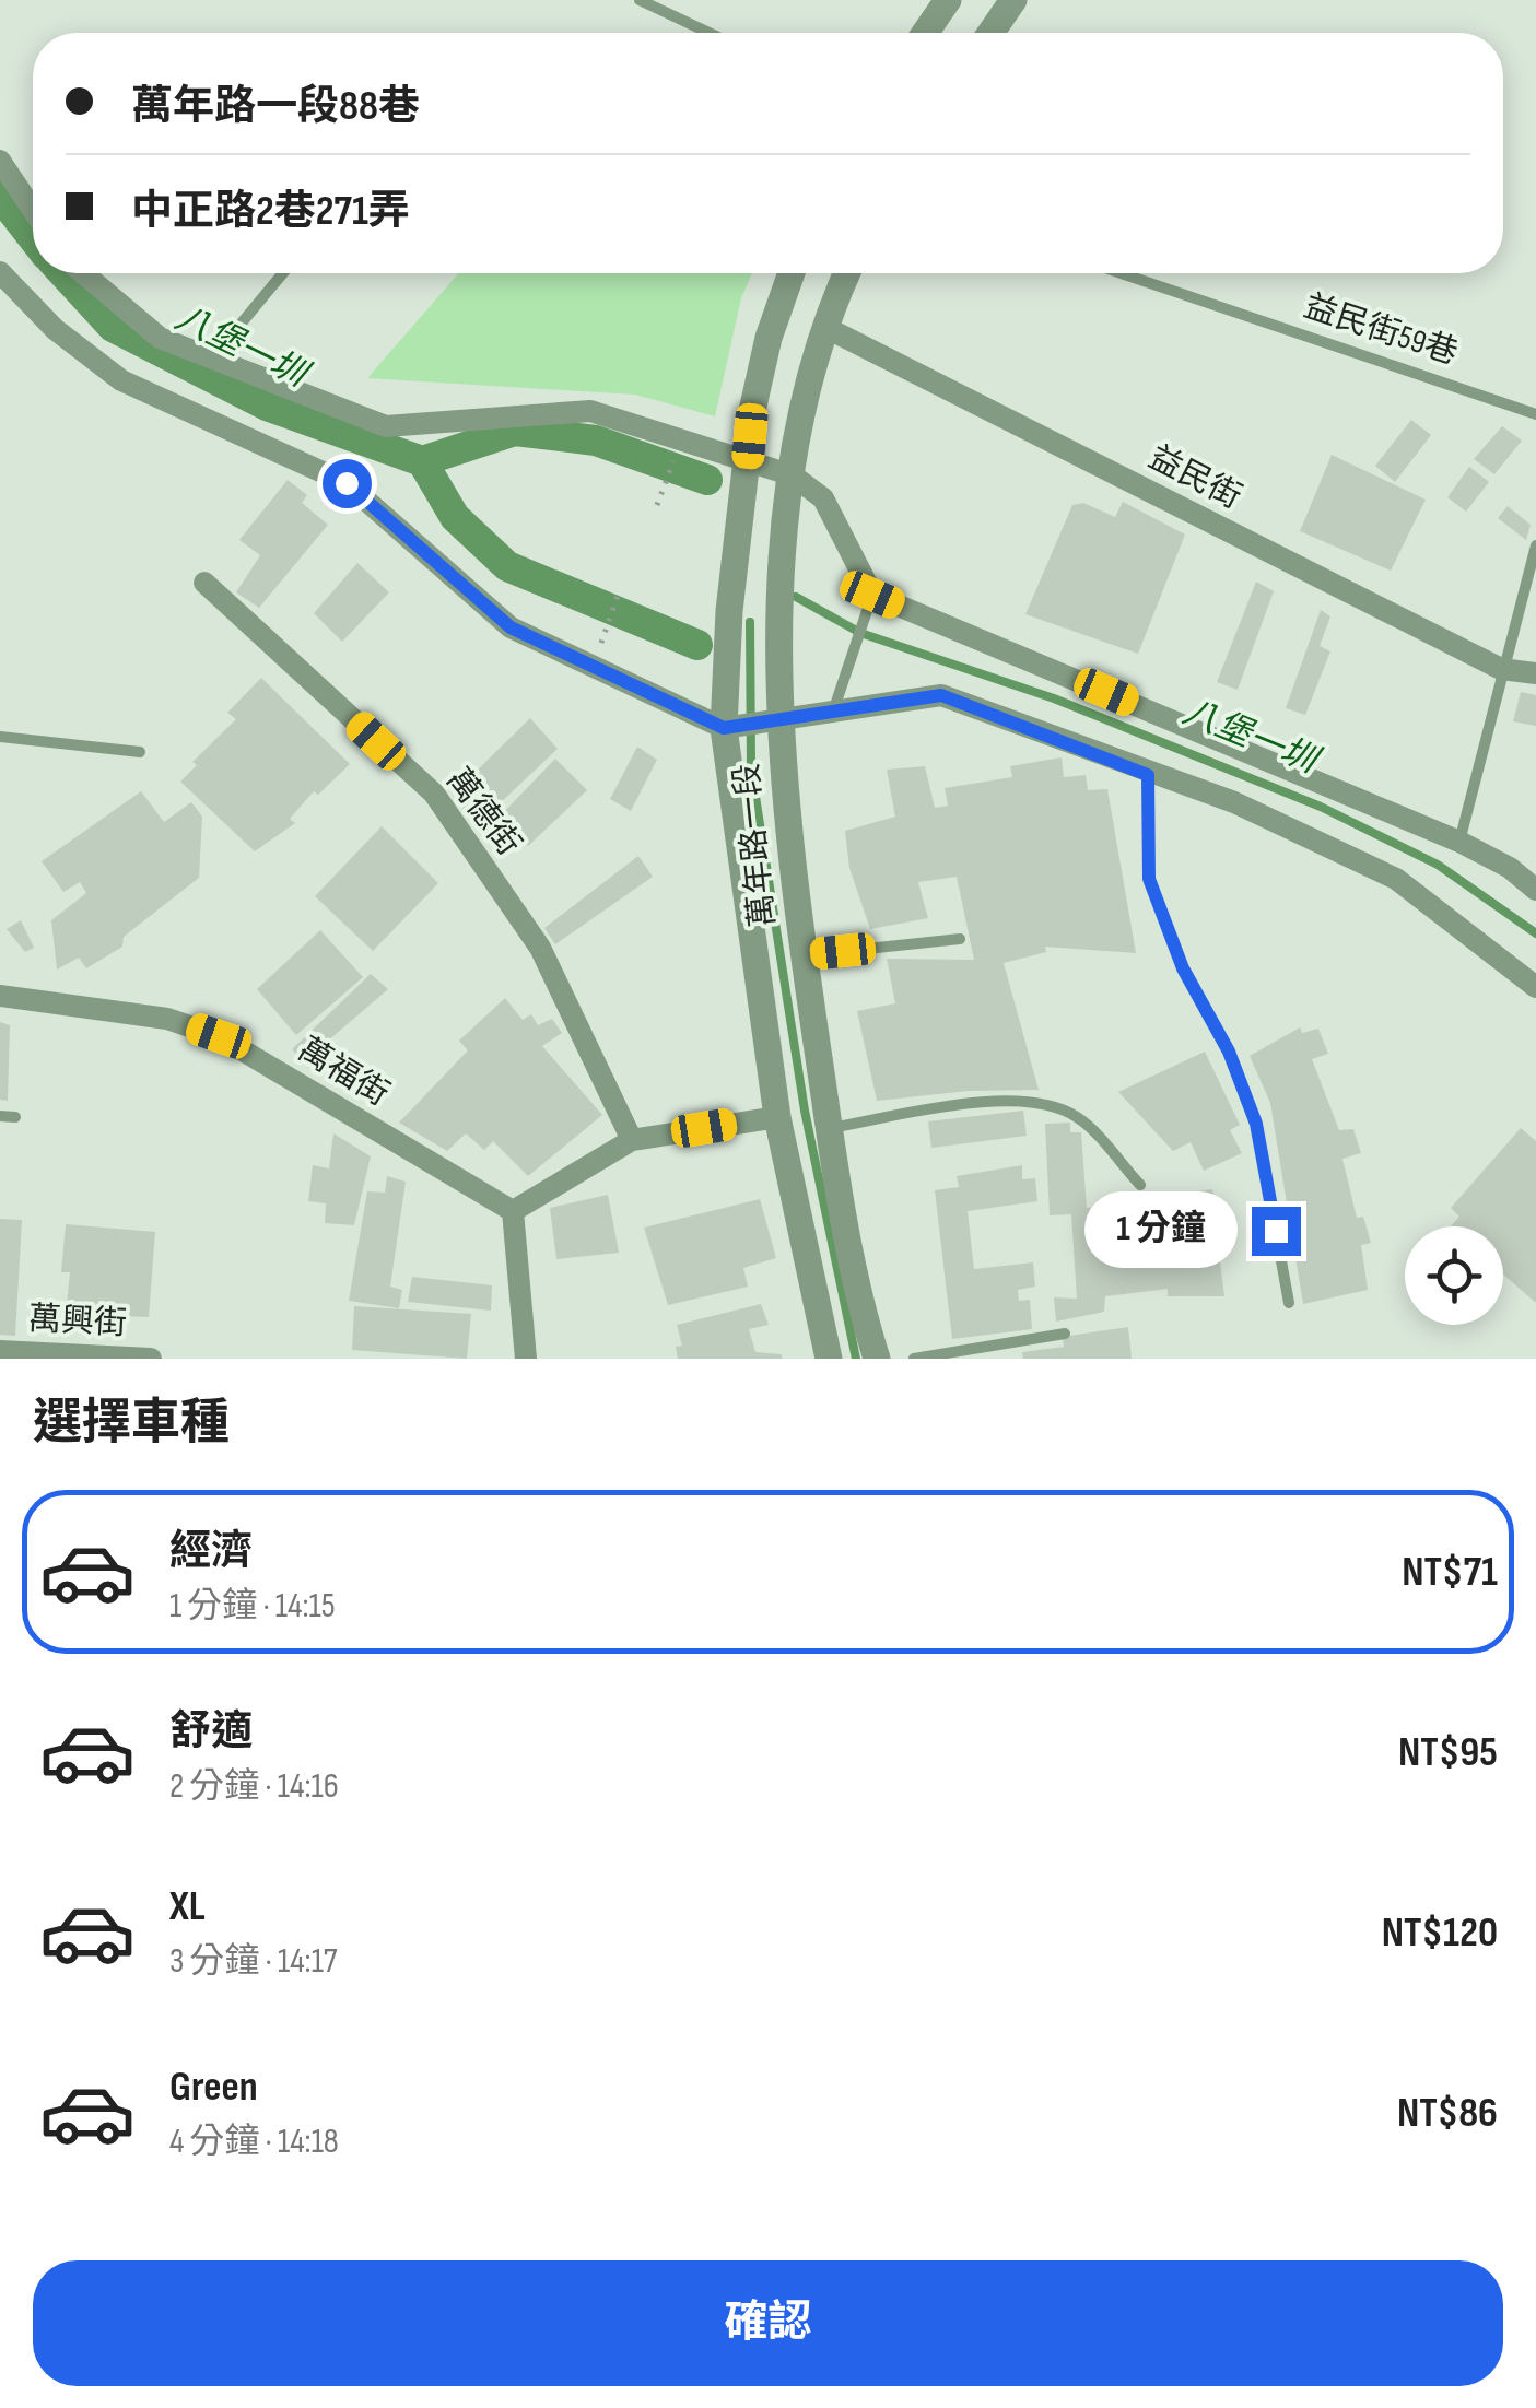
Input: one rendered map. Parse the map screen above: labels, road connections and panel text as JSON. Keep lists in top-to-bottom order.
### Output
{
  "streets": {
    "street": [
      "益民街",
      "萬德街",
      "萬年路一段",
      "萬福街",
      "萬興街"
    ],
    "lane": ["益民街59巷"]
  },
  "crossings": [
    ["益民街", "萬年路一段"]
  ],
  "water": ["八堡一圳"],
  "page": {
    "banner": ["萬年路一段88巷", "中正路2巷271弄"],
    "bubble": "1 分鐘",
    "heading": "選擇車種",
    "list": [
      {
        "name": "經濟",
        "note": "1 分鐘 · 14:15",
        "value": "NT$71"
      },
      {
        "name": "舒適",
        "note": "2 分鐘 · 14:16",
        "value": "NT$95"
      },
      {
        "name": "XL",
        "note": "3 分鐘 · 14:17",
        "value": "NT$120"
      },
      {
        "name": "Green",
        "note": "4 分鐘 · 14:18",
        "value": "NT$86"
      }
    ],
    "buttons": "確認"
  }
}
